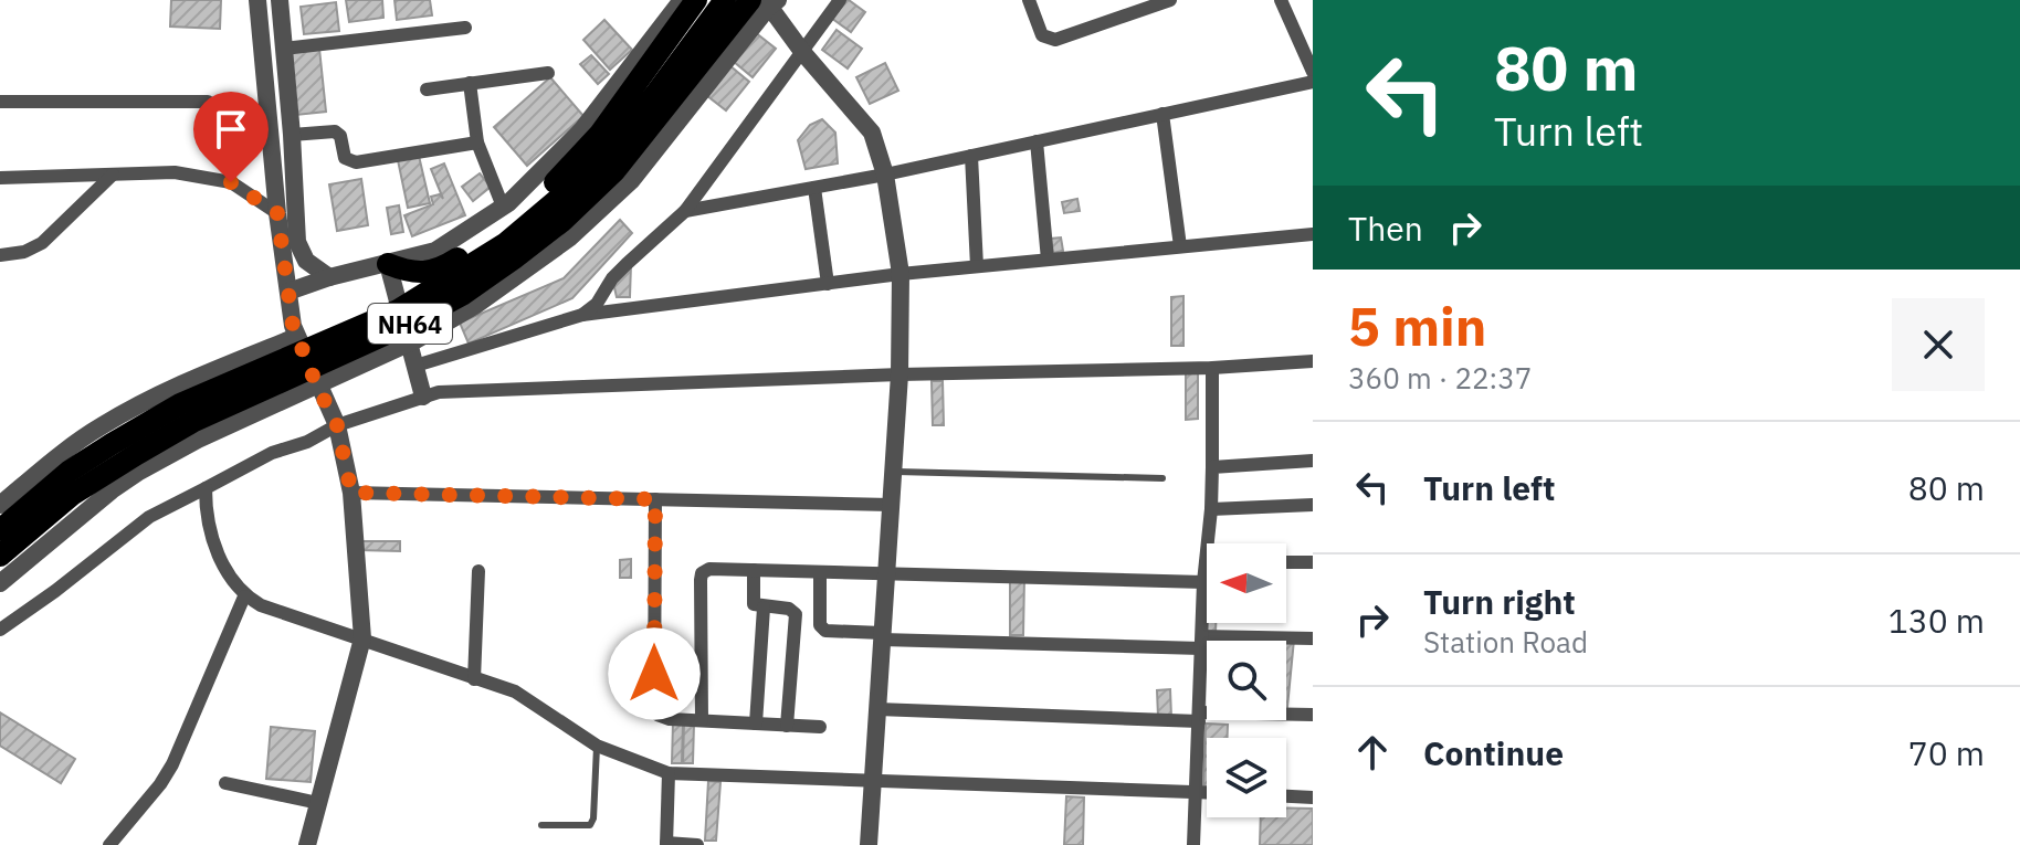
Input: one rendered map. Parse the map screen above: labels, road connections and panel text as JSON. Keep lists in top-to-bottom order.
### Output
{
  "streets": {
    "highway": ["NH64"]
  },
  "north": "left",
  "page": {
    "turn": ["80 m", "Turn left"],
    "then": "Then",
    "heading": ["5 min", "360 m · 22:37"],
    "list": [
      {
        "name": "Turn left",
        "value": "80 m"
      },
      {
        "name": "Turn right",
        "note": "Station Road",
        "value": "130 m"
      },
      {
        "name": "Continue",
        "value": "70 m"
      }
    ]
  }
}
